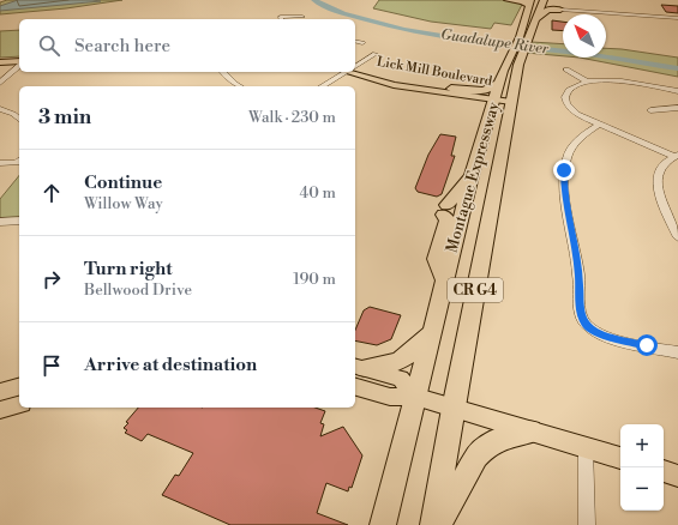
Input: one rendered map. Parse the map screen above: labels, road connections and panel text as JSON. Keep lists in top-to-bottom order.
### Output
{
  "streets": {
    "highway": ["Montague Expressway", "CR G4"],
    "main road": ["Lick Mill Boulevard"]
  },
  "crossings": [
    ["Lick Mill Boulevard", "Montague Expressway"]
  ],
  "water": ["Guadalupe River"],
  "north": "top left",
  "page": {
    "search": "Search here",
    "heading": ["3 min", "Walk · 230 m"],
    "list": [
      ["Continue", "Willow Way", "40 m"],
      ["Turn right", "Bellwood Drive", "190 m"],
      "Arrive at destination"
    ],
    "map_buttons": ["+", "−"]
  }
}
